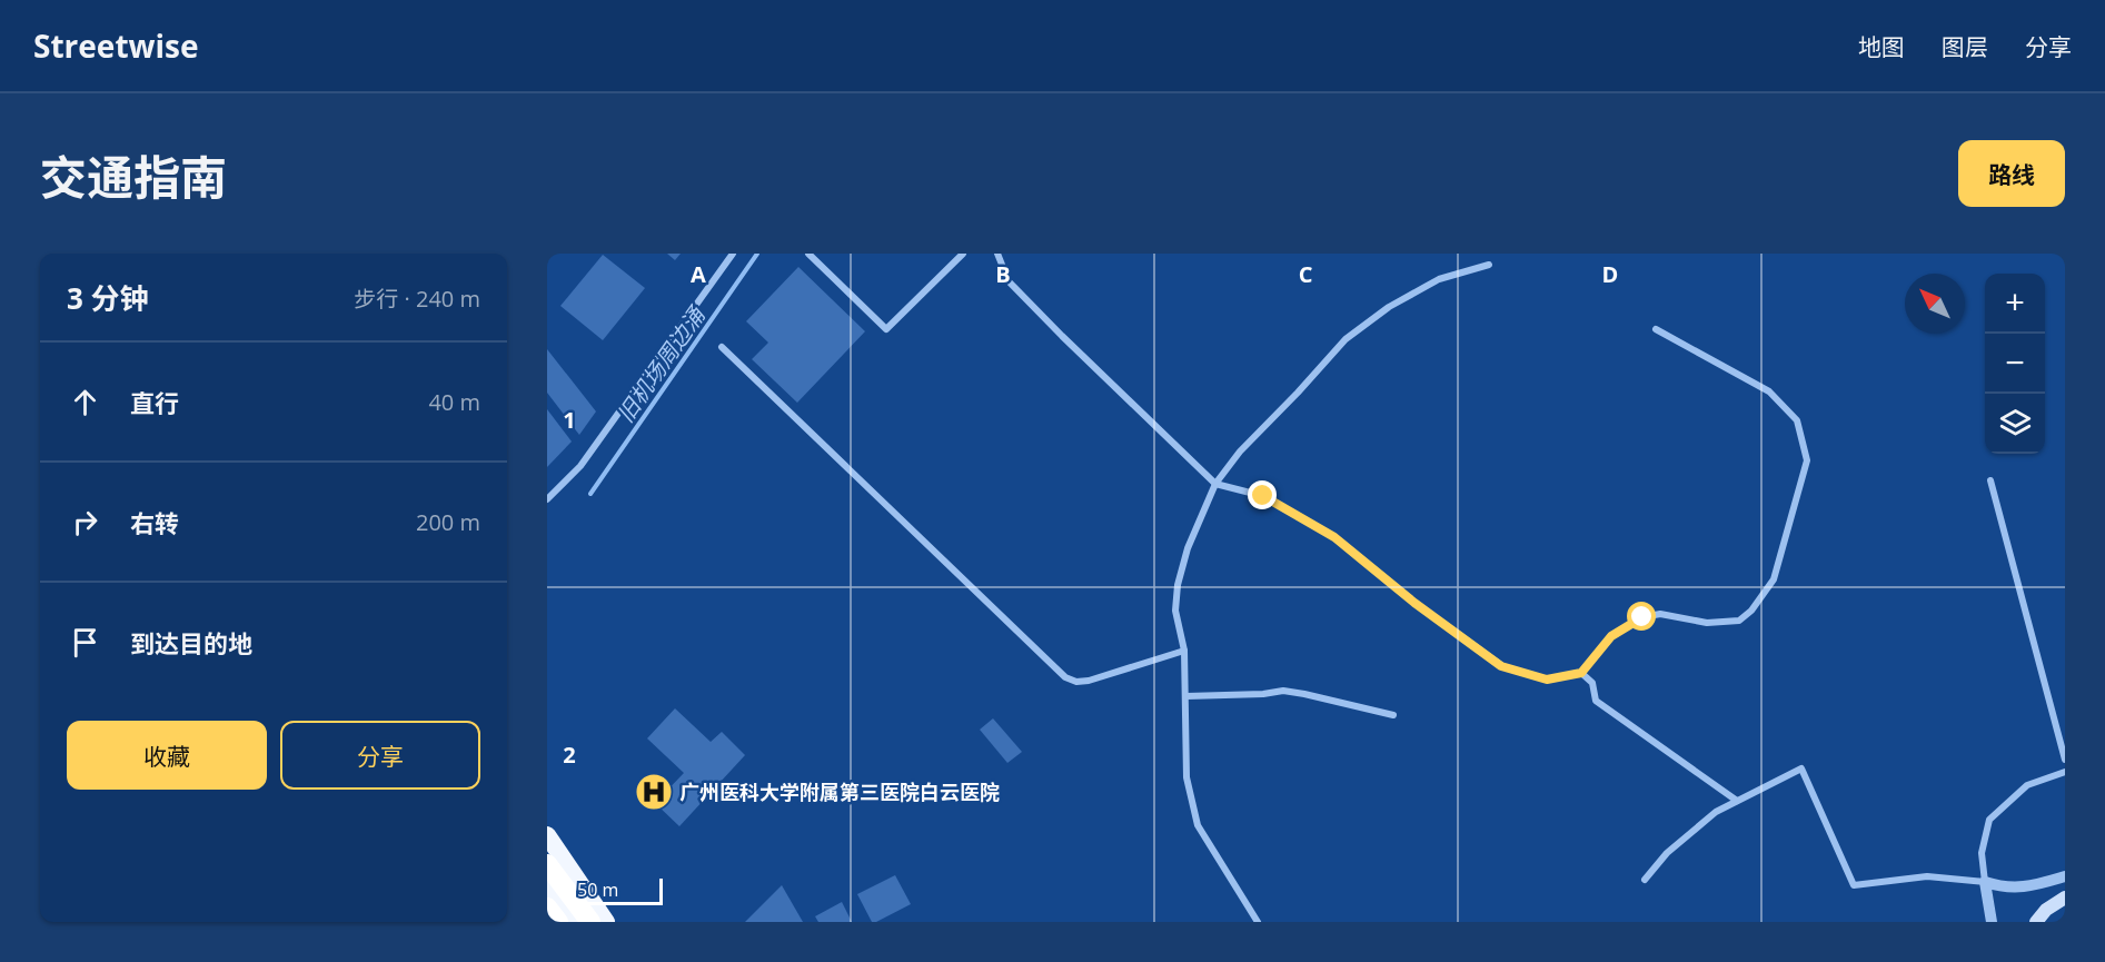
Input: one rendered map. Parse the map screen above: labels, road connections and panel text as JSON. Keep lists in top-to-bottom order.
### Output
{
  "water": ["旧机场周边涌"],
  "places": {
    "hospital": ["广州医科大学附属第三医院白云医院"]
  },
  "scale_bar": "50 m",
  "north": "top left",
  "page": {
    "header": "Streetwise",
    "nav": ["地图", "图层", "分享"],
    "title": "交通指南",
    "buttons": [
      "路线",
      ["收藏", "分享"]
    ],
    "heading": ["3 分钟", "步行 · 240 m"],
    "map_buttons": ["+", "−"],
    "list": [
      ["直行", "40 m"],
      ["右转", "200 m"],
      "到达目的地"
    ],
    "scale": "50 m"
  },
  "grid": {
    "columns": [
      "A",
      "B",
      "C",
      "D"
    ],
    "rows": ["1", "2"]
  }
}
